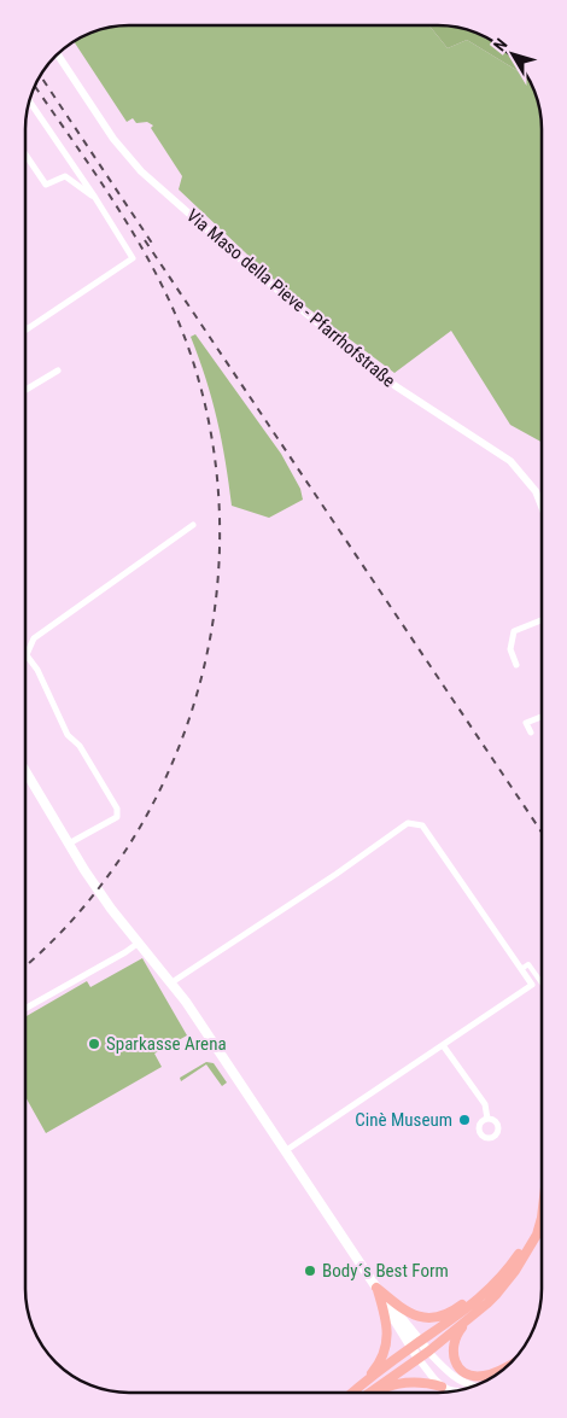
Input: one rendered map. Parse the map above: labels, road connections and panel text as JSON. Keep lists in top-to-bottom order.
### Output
{
  "streets": {
    "street": ["Via Maso della Pieve - Pfarrhofstraße"]
  },
  "places": ["Sparkasse Arena", "Cinè Museum", "Body´s Best Form"],
  "north": "top left"
}
